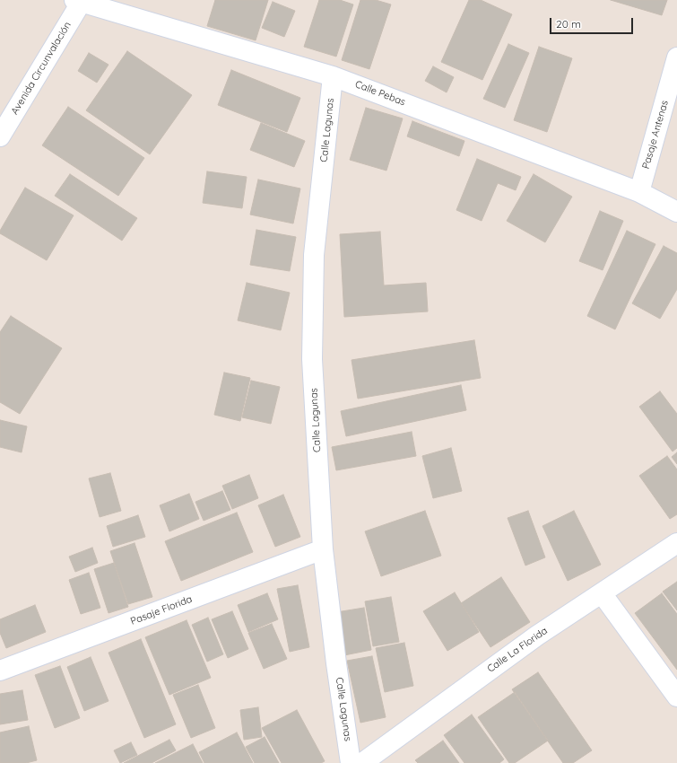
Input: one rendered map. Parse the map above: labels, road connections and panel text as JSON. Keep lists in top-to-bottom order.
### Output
{
  "streets": {
    "street": [
      "Avenida Circunvalación",
      "Calle Pebas",
      "Calle Lagunas",
      "Pasaje Antenas",
      "Pasaje Florida",
      "Calle La Florida"
    ]
  },
  "crossings": [
    ["Avenida Circunvalación", "Calle Pebas"],
    ["Calle Pebas", "Calle Lagunas"],
    ["Calle Pebas", "Pasaje Antenas"],
    ["Calle Lagunas", "Pasaje Florida"]
  ],
  "scale_bar": "20 m"
}
